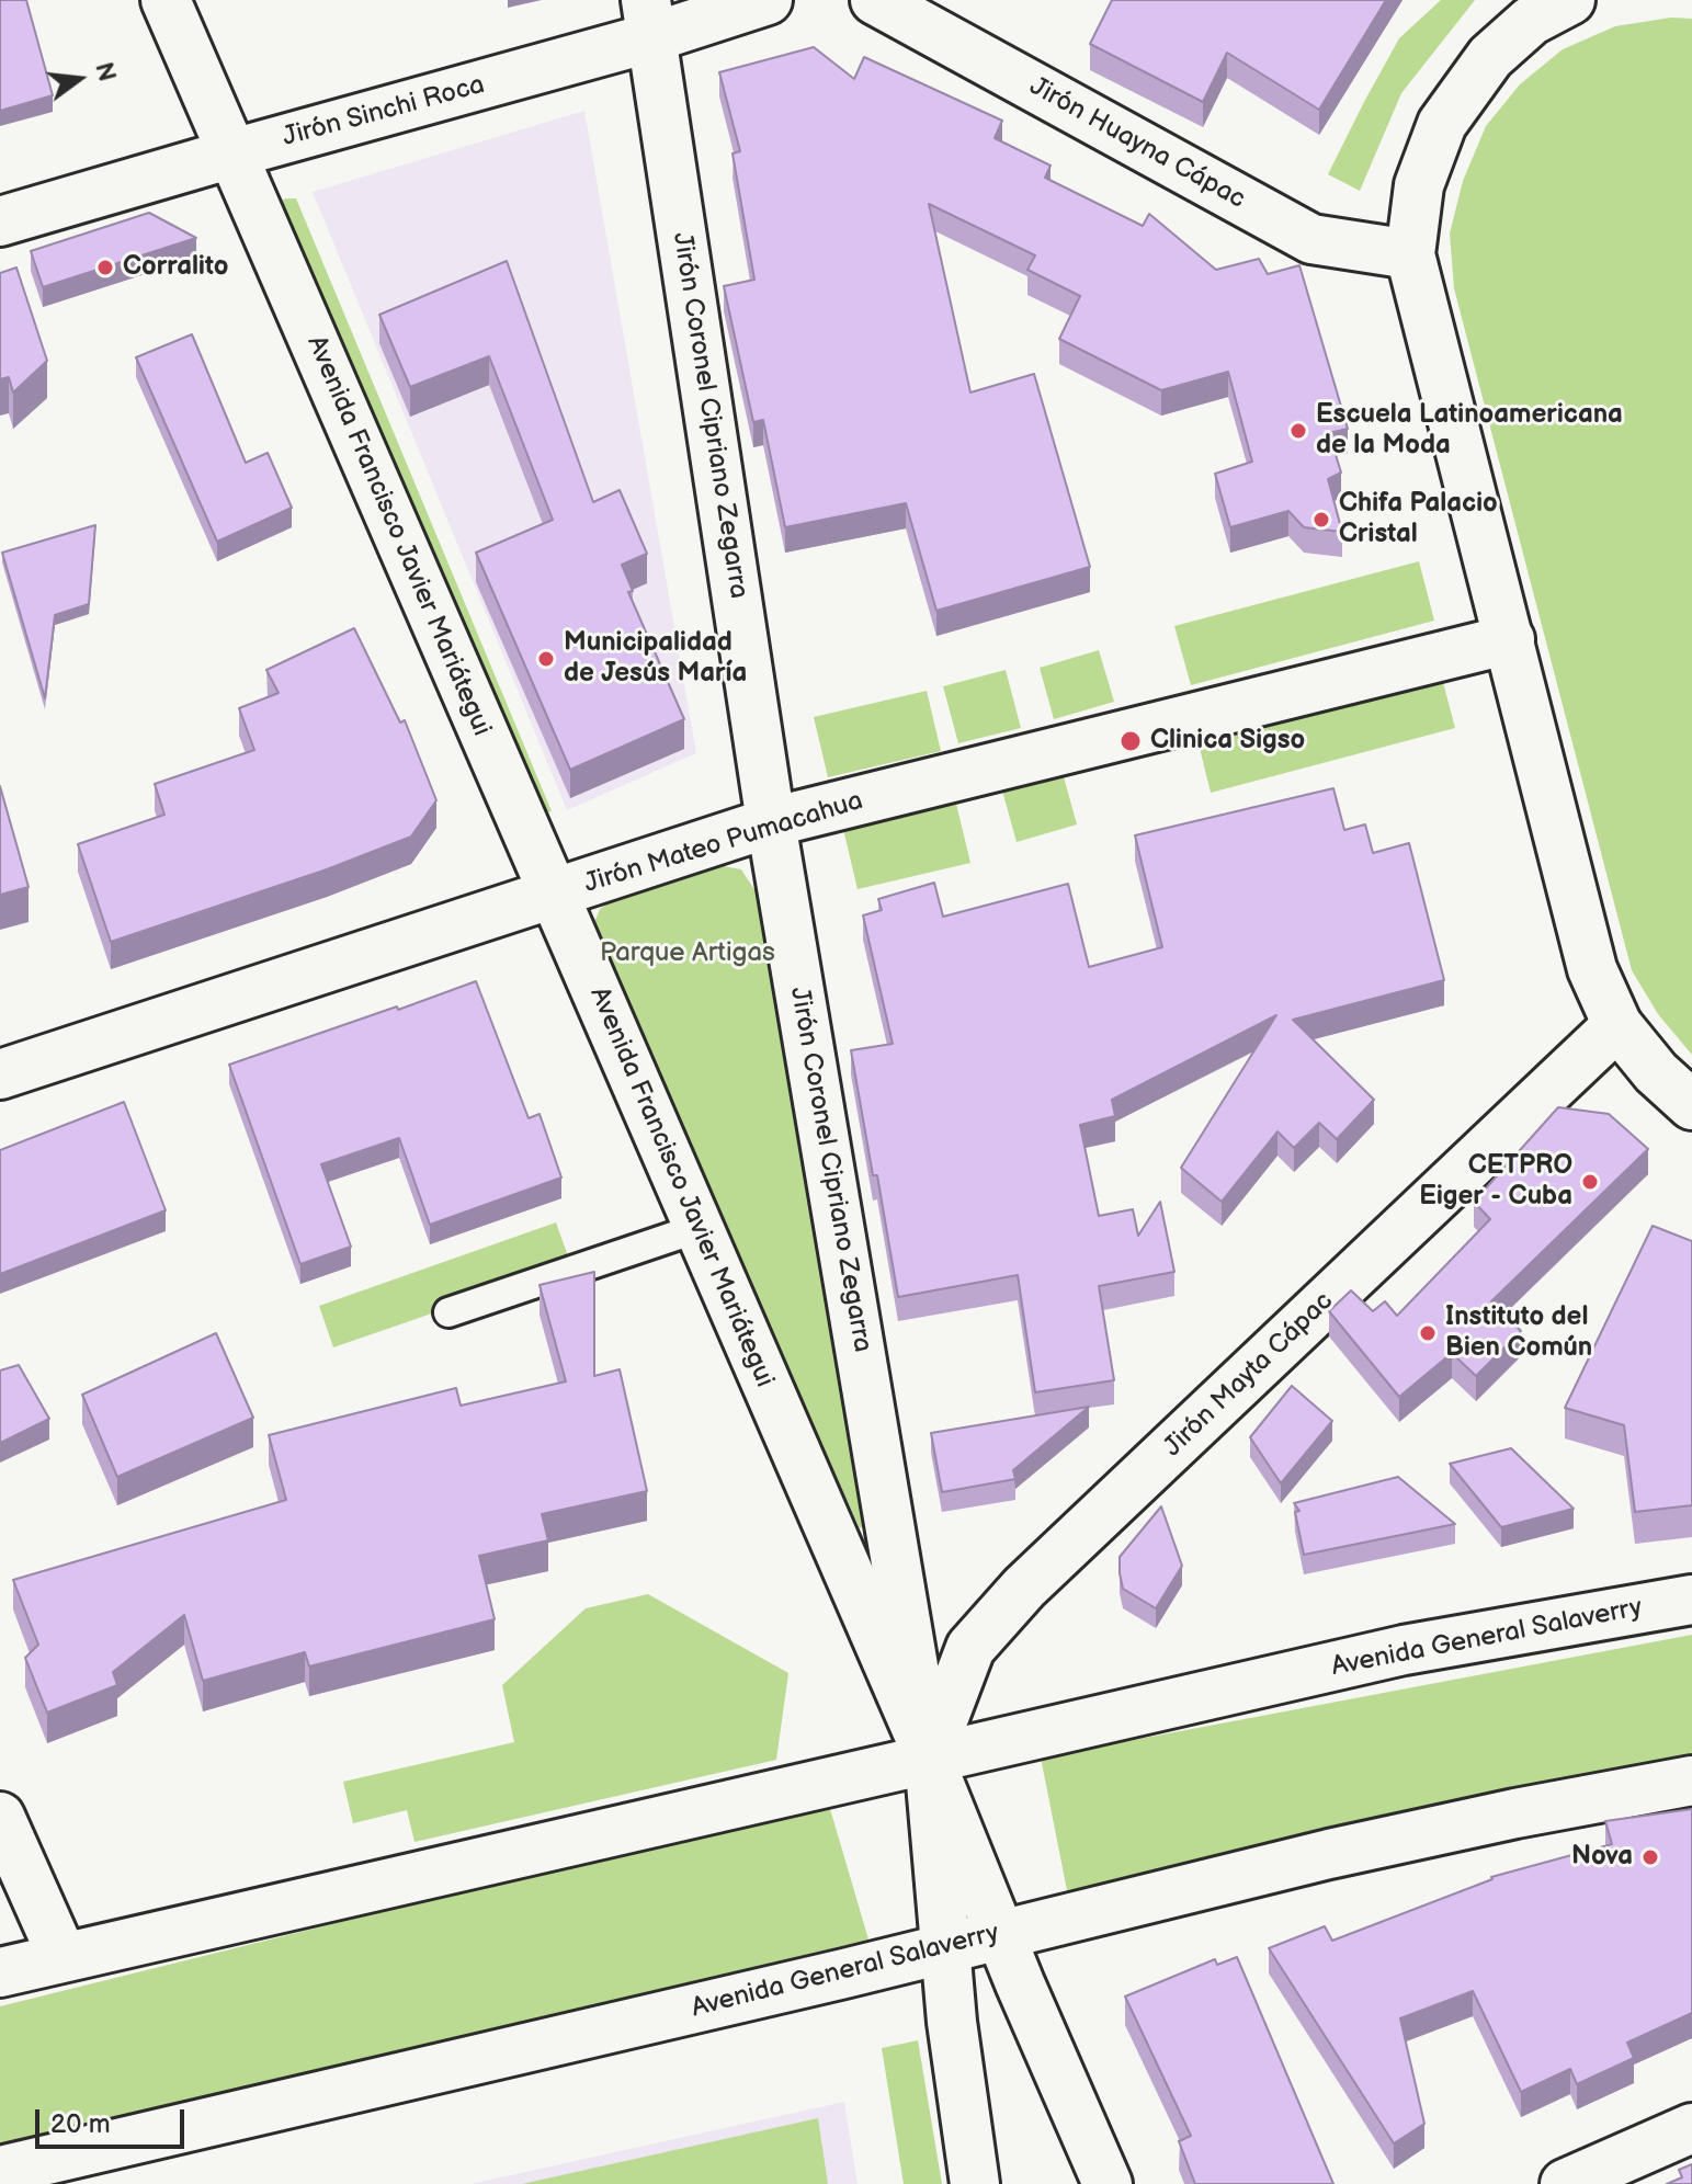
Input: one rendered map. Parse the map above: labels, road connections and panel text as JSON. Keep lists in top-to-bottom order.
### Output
{
  "streets": {
    "street": [
      "Jirón Sinchi Roca",
      "Jirón Huayna Cápac",
      "Jirón Coronel Cipriano Zegarra",
      "Avenida Francisco Javier Mariátegui",
      "Jirón Mateo Pumacahua",
      "Jirón Mayta Cápac",
      "Avenida General Salaverry"
    ]
  },
  "crossings": [
    ["Jirón Sinchi Roca", "Jirón Coronel Cipriano Zegarra"],
    ["Jirón Sinchi Roca", "Avenida Francisco Javier Mariátegui"],
    ["Jirón Coronel Cipriano Zegarra", "Avenida Francisco Javier Mariátegui"],
    ["Jirón Coronel Cipriano Zegarra", "Jirón Mateo Pumacahua"],
    ["Jirón Coronel Cipriano Zegarra", "Jirón Mayta Cápac"],
    ["Jirón Coronel Cipriano Zegarra", "Avenida General Salaverry"],
    ["Avenida Francisco Javier Mariátegui", "Jirón Mateo Pumacahua"],
    ["Avenida Francisco Javier Mariátegui", "Jirón Mayta Cápac"],
    ["Avenida Francisco Javier Mariátegui", "Avenida General Salaverry"],
    ["Jirón Mayta Cápac", "Avenida General Salaverry"]
  ],
  "parks": ["Parque Artigas"],
  "places": [
    "Corralito",
    "Escuela Latinoamericana de la Moda",
    "Chifa Palacio Cristal",
    "Municipalidad de Jesús María",
    "Clinica Sigso",
    "CETPRO Eiger - Cuba",
    "Instituto del Bien Común",
    "Nova"
  ],
  "scale_bar": "20 m",
  "north": "right"
}
